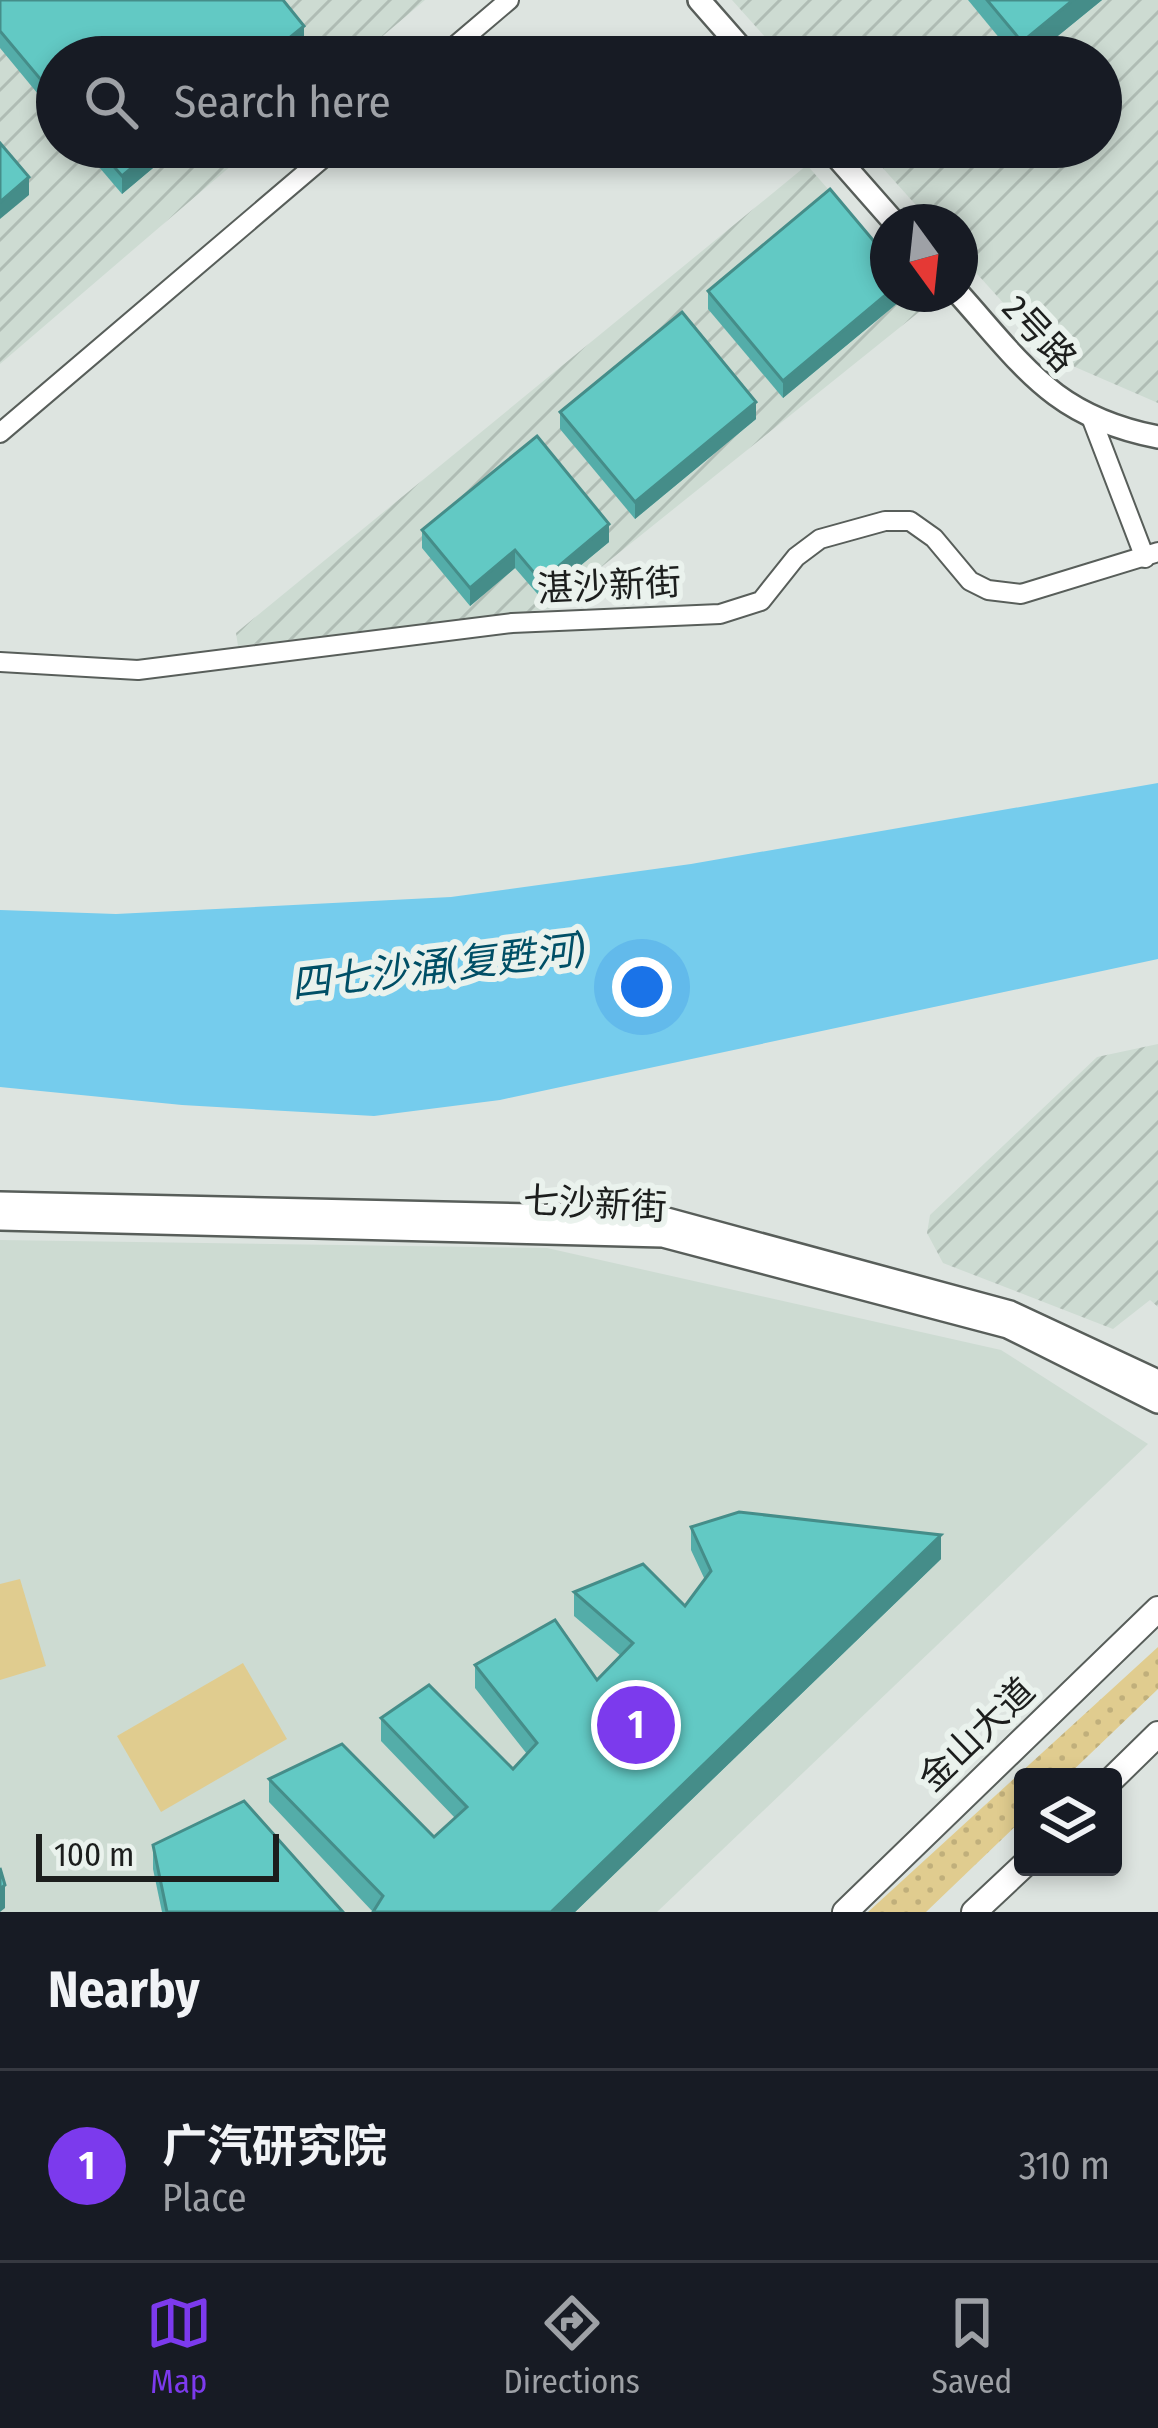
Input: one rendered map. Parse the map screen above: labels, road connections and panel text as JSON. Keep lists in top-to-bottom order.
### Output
{
  "streets": {
    "main road": ["金山大道"],
    "street": ["2号路", "湛沙新街", "七沙新街"]
  },
  "water": ["四七沙涌(复甦河)"],
  "scale_bar": "100 m",
  "north": "bottom",
  "page": {
    "search": "Search here",
    "pins": "1",
    "scale": "100 m",
    "heading": "Nearby",
    "list": [
      {
        "mark": "1",
        "name": "广汽研究院",
        "note": "Place",
        "value": "310 m"
      }
    ],
    "nav": ["Map", "Directions", "Saved"]
  }
}
